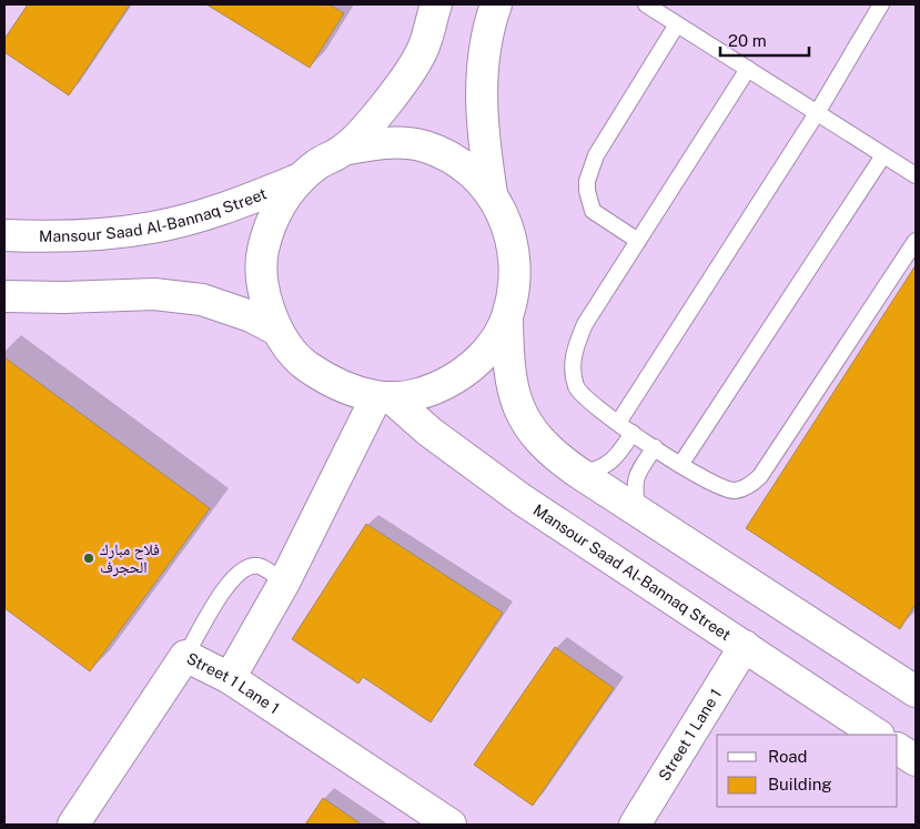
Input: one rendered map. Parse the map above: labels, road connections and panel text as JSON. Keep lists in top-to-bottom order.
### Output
{
  "streets": {
    "street": ["Mansour Saad Al-Bannaq Street", "Street 1 Lane 1"]
  },
  "crossings": [
    ["Mansour Saad Al-Bannaq Street", "Street 1 Lane 1"]
  ],
  "places": ["فلاح مبارك الحجرف"],
  "legend": ["Road", "Building"],
  "scale_bar": "20 m"
}
